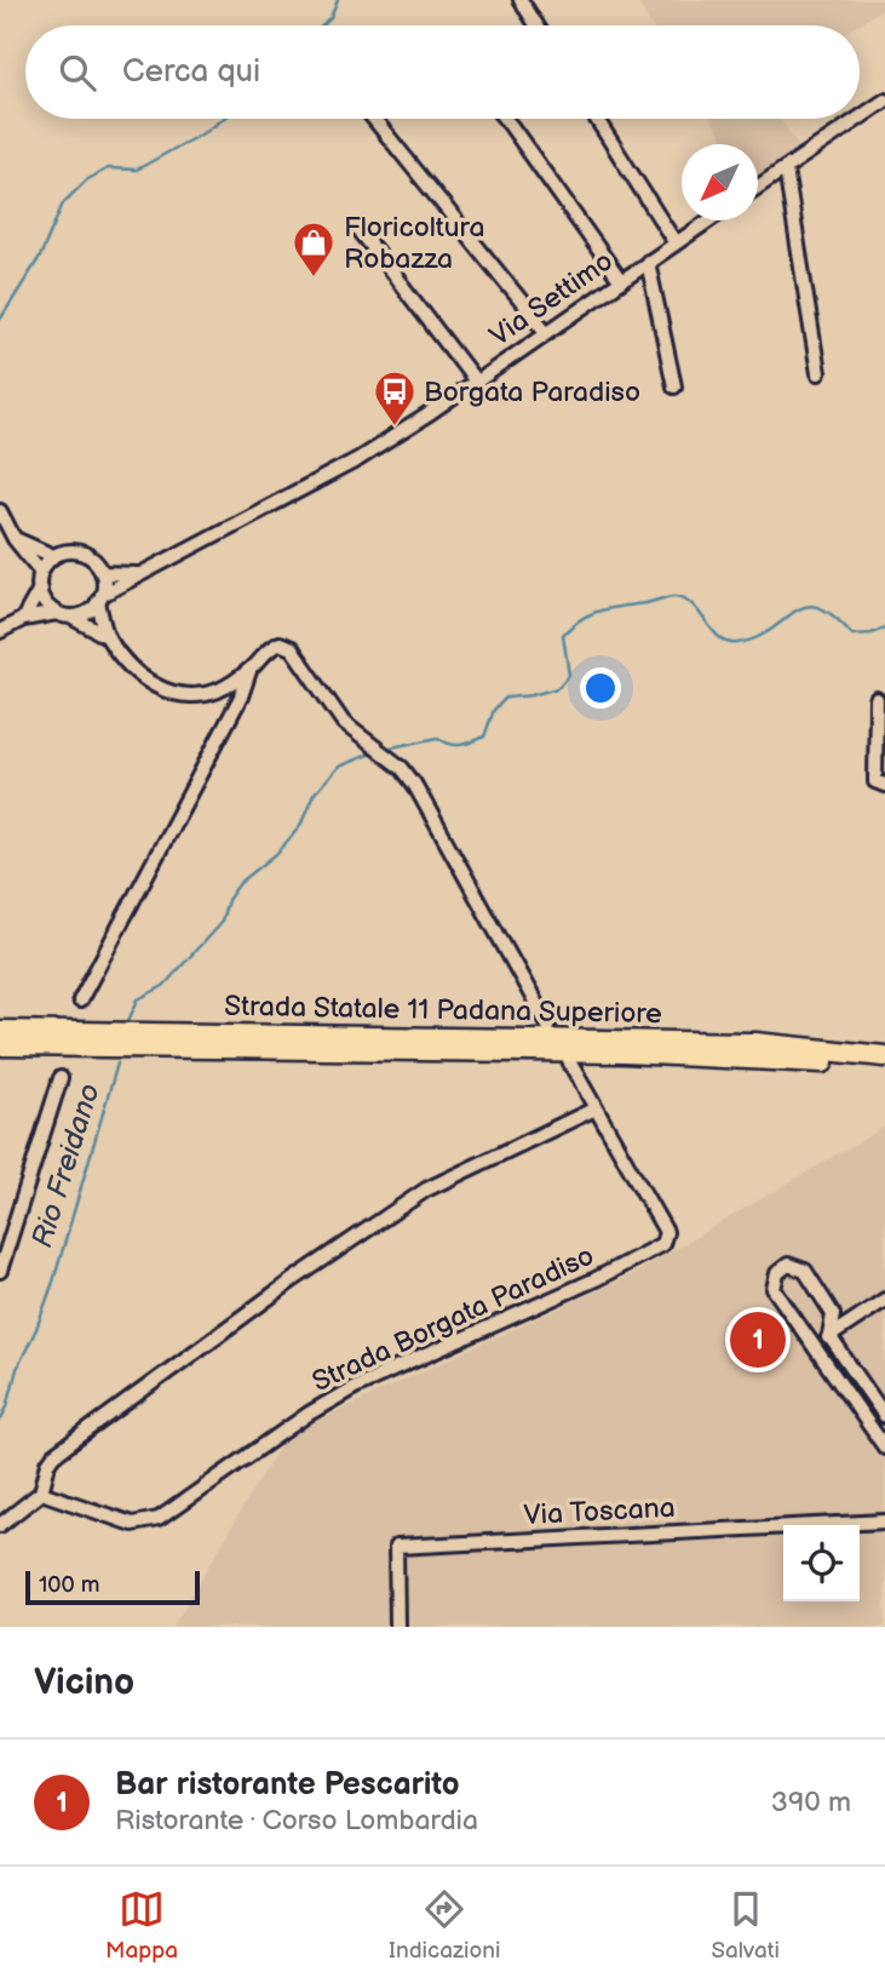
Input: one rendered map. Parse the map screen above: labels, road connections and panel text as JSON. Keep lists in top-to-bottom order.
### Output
{
  "streets": {
    "highway": ["Strada Statale 11 Padana Superiore"],
    "street": ["Via Settimo", "Strada Borgata Paradiso", "Via Toscana"]
  },
  "water": ["Rio Freidano"],
  "places": {
    "shop": ["Floricoltura Robazza"],
    "bus stop": ["Borgata Paradiso"]
  },
  "scale_bar": "100 m",
  "north": "bottom left",
  "page": {
    "search": "Cerca qui",
    "pins": "1",
    "scale": "100 m",
    "heading": "Vicino",
    "list": [
      {
        "mark": "1",
        "name": "Bar ristorante Pescarito",
        "note": "Ristorante · Corso Lombardia",
        "value": "390 m"
      }
    ],
    "nav": ["Mappa", "Indicazioni", "Salvati"]
  }
}
